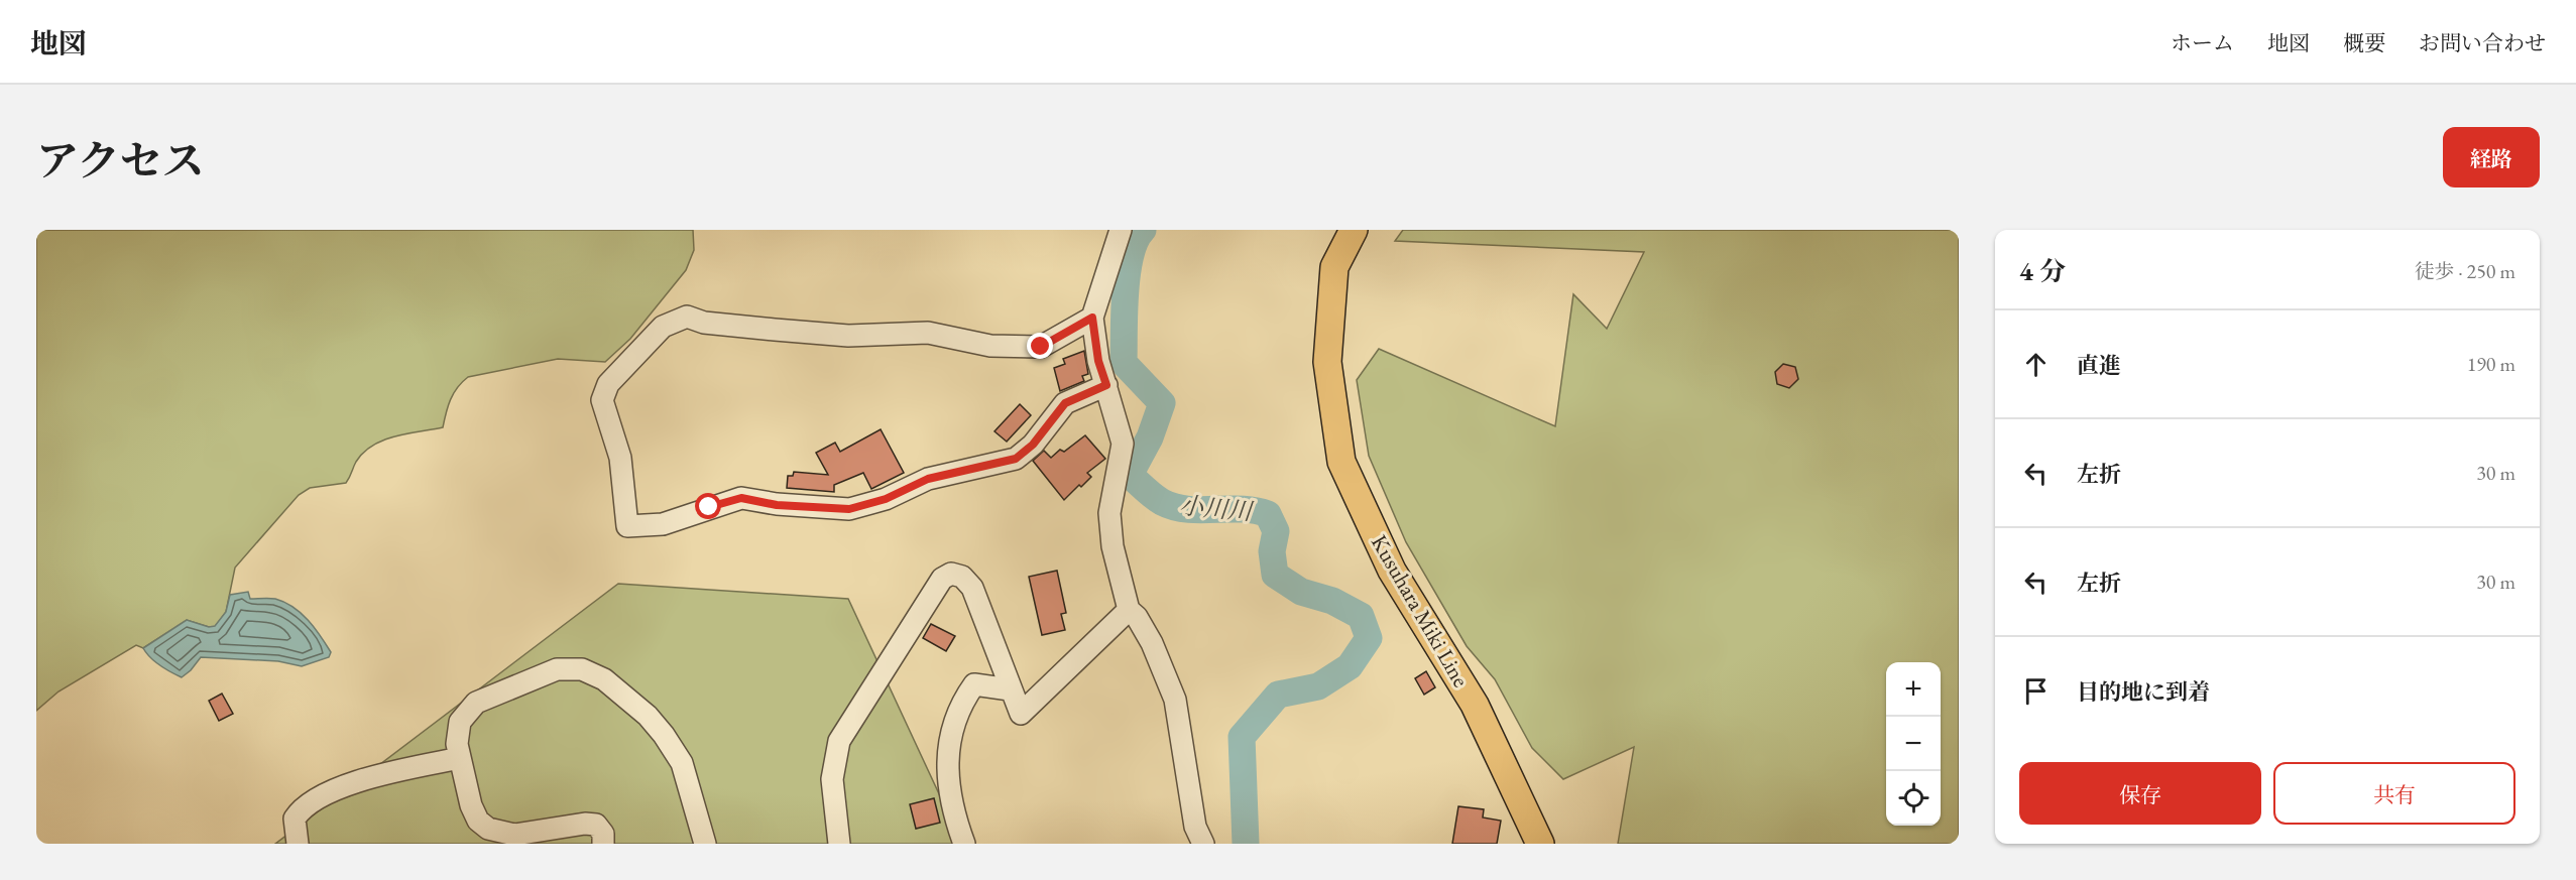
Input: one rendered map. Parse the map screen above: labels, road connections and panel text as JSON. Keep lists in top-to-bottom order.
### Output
{
  "streets": {
    "main road": ["Kusuhara Miki Line"]
  },
  "water": ["小川川"],
  "page": {
    "header": "地図",
    "nav": [
      "ホーム",
      "地図",
      "概要",
      "お問い合わせ"
    ],
    "title": "アクセス",
    "buttons": [
      "経路",
      ["保存", "共有"]
    ],
    "heading": ["4 分", "徒歩 · 250 m"],
    "list": [
      ["直進", "190 m"],
      ["左折", "30 m"],
      ["左折", "30 m"],
      "目的地に到着"
    ],
    "map_buttons": ["+", "−"]
  }
}
